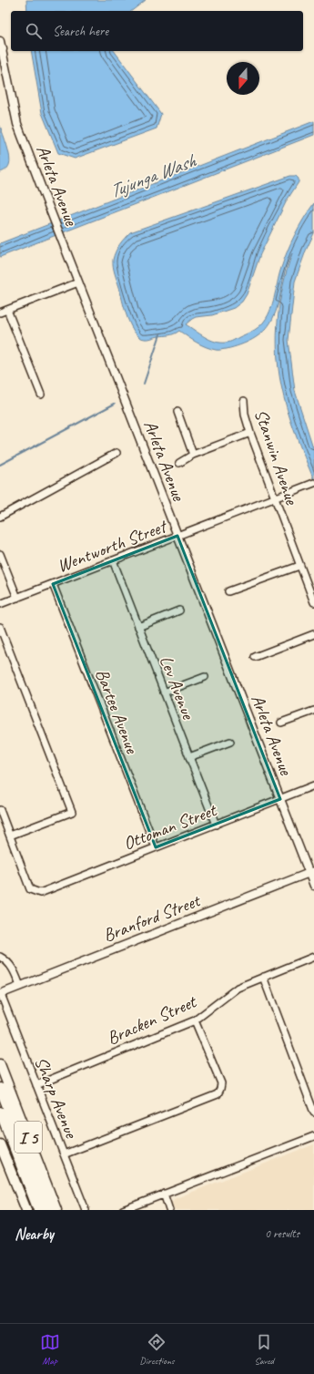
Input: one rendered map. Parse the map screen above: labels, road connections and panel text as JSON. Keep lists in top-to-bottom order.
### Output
{
  "streets": {
    "highway": ["I 5"],
    "main road": ["Arleta Avenue", "Branford Street"],
    "street": [
      "Stanwin Avenue",
      "Wentworth Street",
      "Lev Avenue",
      "Bartee Avenue",
      "Ottoman Street",
      "Bracken Street",
      "Sharp Avenue"
    ]
  },
  "crossings": [
    ["Arleta Avenue", "Wentworth Street"],
    ["Arleta Avenue", "Ottoman Street"],
    ["Arleta Avenue", "Branford Street"],
    ["Stanwin Avenue", "Wentworth Street"],
    ["Wentworth Street", "Lev Avenue"],
    ["Wentworth Street", "Bartee Avenue"],
    ["Lev Avenue", "Ottoman Street"],
    ["Bartee Avenue", "Ottoman Street"],
    ["Branford Street", "Sharp Avenue"],
    ["Bracken Street", "Sharp Avenue"]
  ],
  "water": ["Tujunga Wash"],
  "north": "bottom",
  "page": {
    "search": "Search here",
    "heading": ["Nearby", "0 results"],
    "nav": ["Map", "Directions", "Saved"]
  }
}
